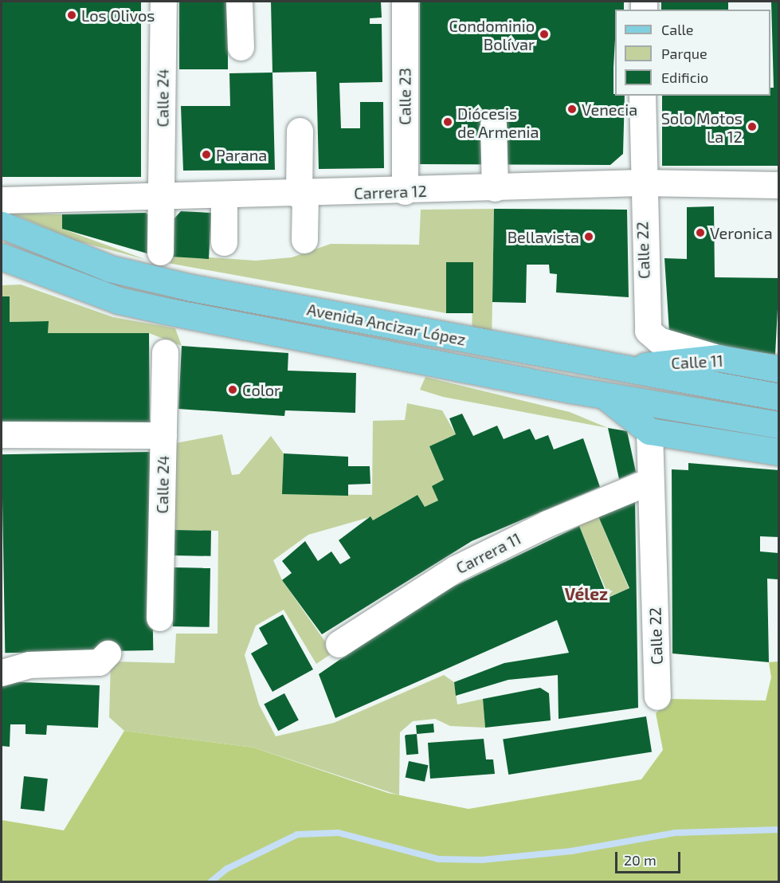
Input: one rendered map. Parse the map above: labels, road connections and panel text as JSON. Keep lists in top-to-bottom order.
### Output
{
  "streets": {
    "main road": ["Avenida Ancizar López", "Calle 11"],
    "street": [
      "Calle 23",
      "Calle 24",
      "Carrera 12",
      "Calle 22",
      "Carrera 11"
    ]
  },
  "crossings": [
    ["Calle 23", "Carrera 12"],
    ["Calle 24", "Carrera 12"],
    ["Carrera 12", "Calle 22"],
    ["Calle 22", "Calle 11"],
    ["Calle 22", "Carrera 11"],
    ["Avenida Ancizar López", "Calle 11"]
  ],
  "districts": ["Vélez"],
  "places": [
    "Los Olivos",
    "Condominio Bolívar",
    "Venecia",
    "Diócesis de Armenia",
    "Solo Motos La 12",
    "Parana",
    "Veronica",
    "Bellavista",
    "Color"
  ],
  "legend": ["Calle", "Parque", "Edificio"],
  "scale_bar": "20 m"
}
